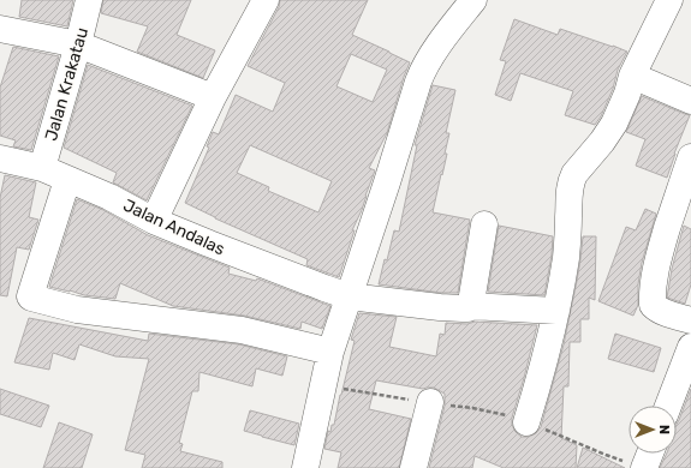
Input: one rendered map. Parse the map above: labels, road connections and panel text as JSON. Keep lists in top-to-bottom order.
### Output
{
  "streets": {
    "street": ["Jalan Krakatau", "Jalan Andalas"]
  },
  "crossings": [
    ["Jalan Krakatau", "Jalan Andalas"]
  ],
  "north": "right"
}
